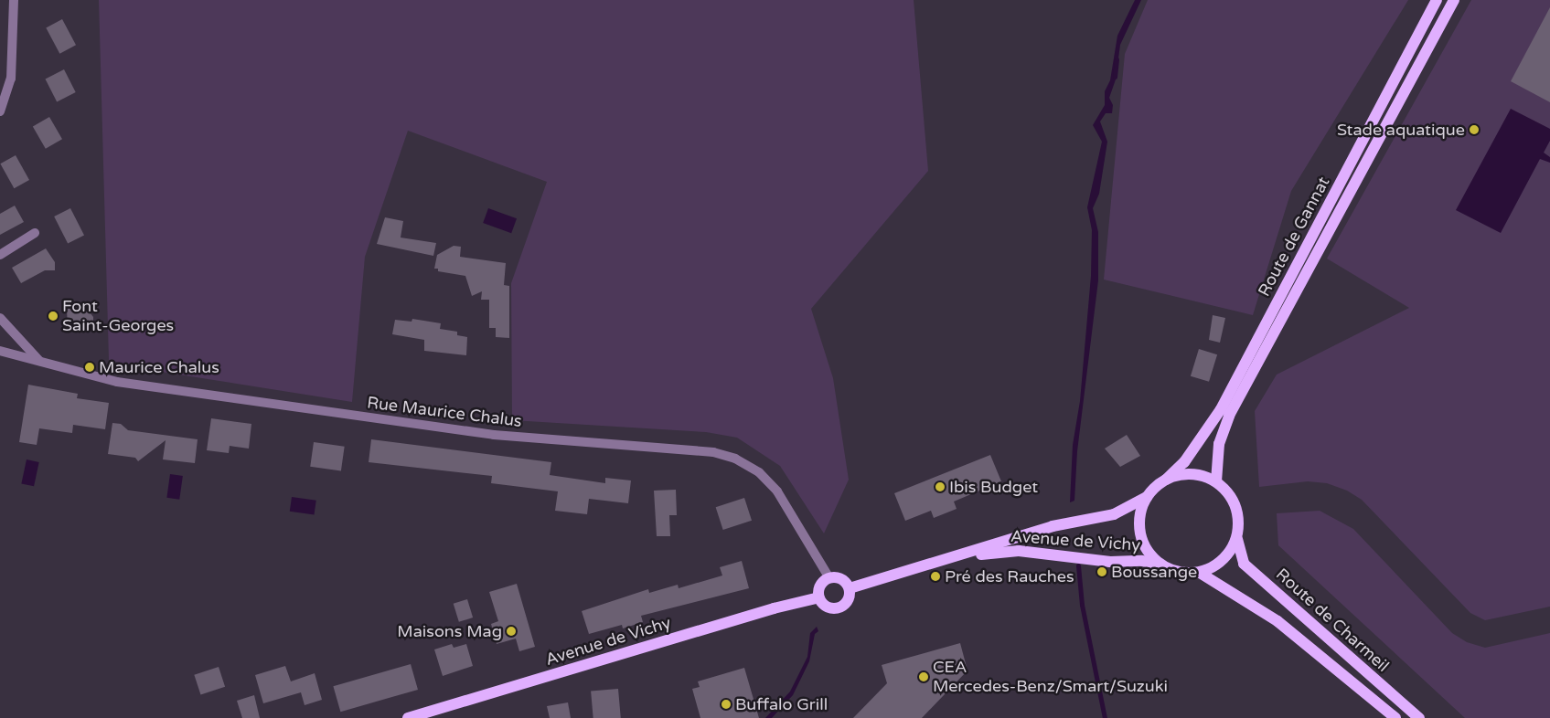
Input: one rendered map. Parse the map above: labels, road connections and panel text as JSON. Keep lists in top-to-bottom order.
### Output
{
  "streets": {
    "main road": ["Route de Gannat", "Avenue de Vichy", "Route de Charmeil"],
    "street": ["Rue Maurice Chalus"]
  },
  "crossings": [
    ["Route de Gannat", "Avenue de Vichy"],
    ["Route de Gannat", "Route de Charmeil"],
    ["Rue Maurice Chalus", "Avenue de Vichy"],
    ["Avenue de Vichy", "Route de Charmeil"]
  ],
  "places": [
    "Stade aquatique",
    "Font Saint-Georges",
    "Maurice Chalus",
    "Ibis Budget",
    "Boussange",
    "Pré des Rauches",
    "Maisons Mag",
    "CEA Mercedes-Benz/Smart/Suzuki",
    "Buffalo Grill"
  ]
}
